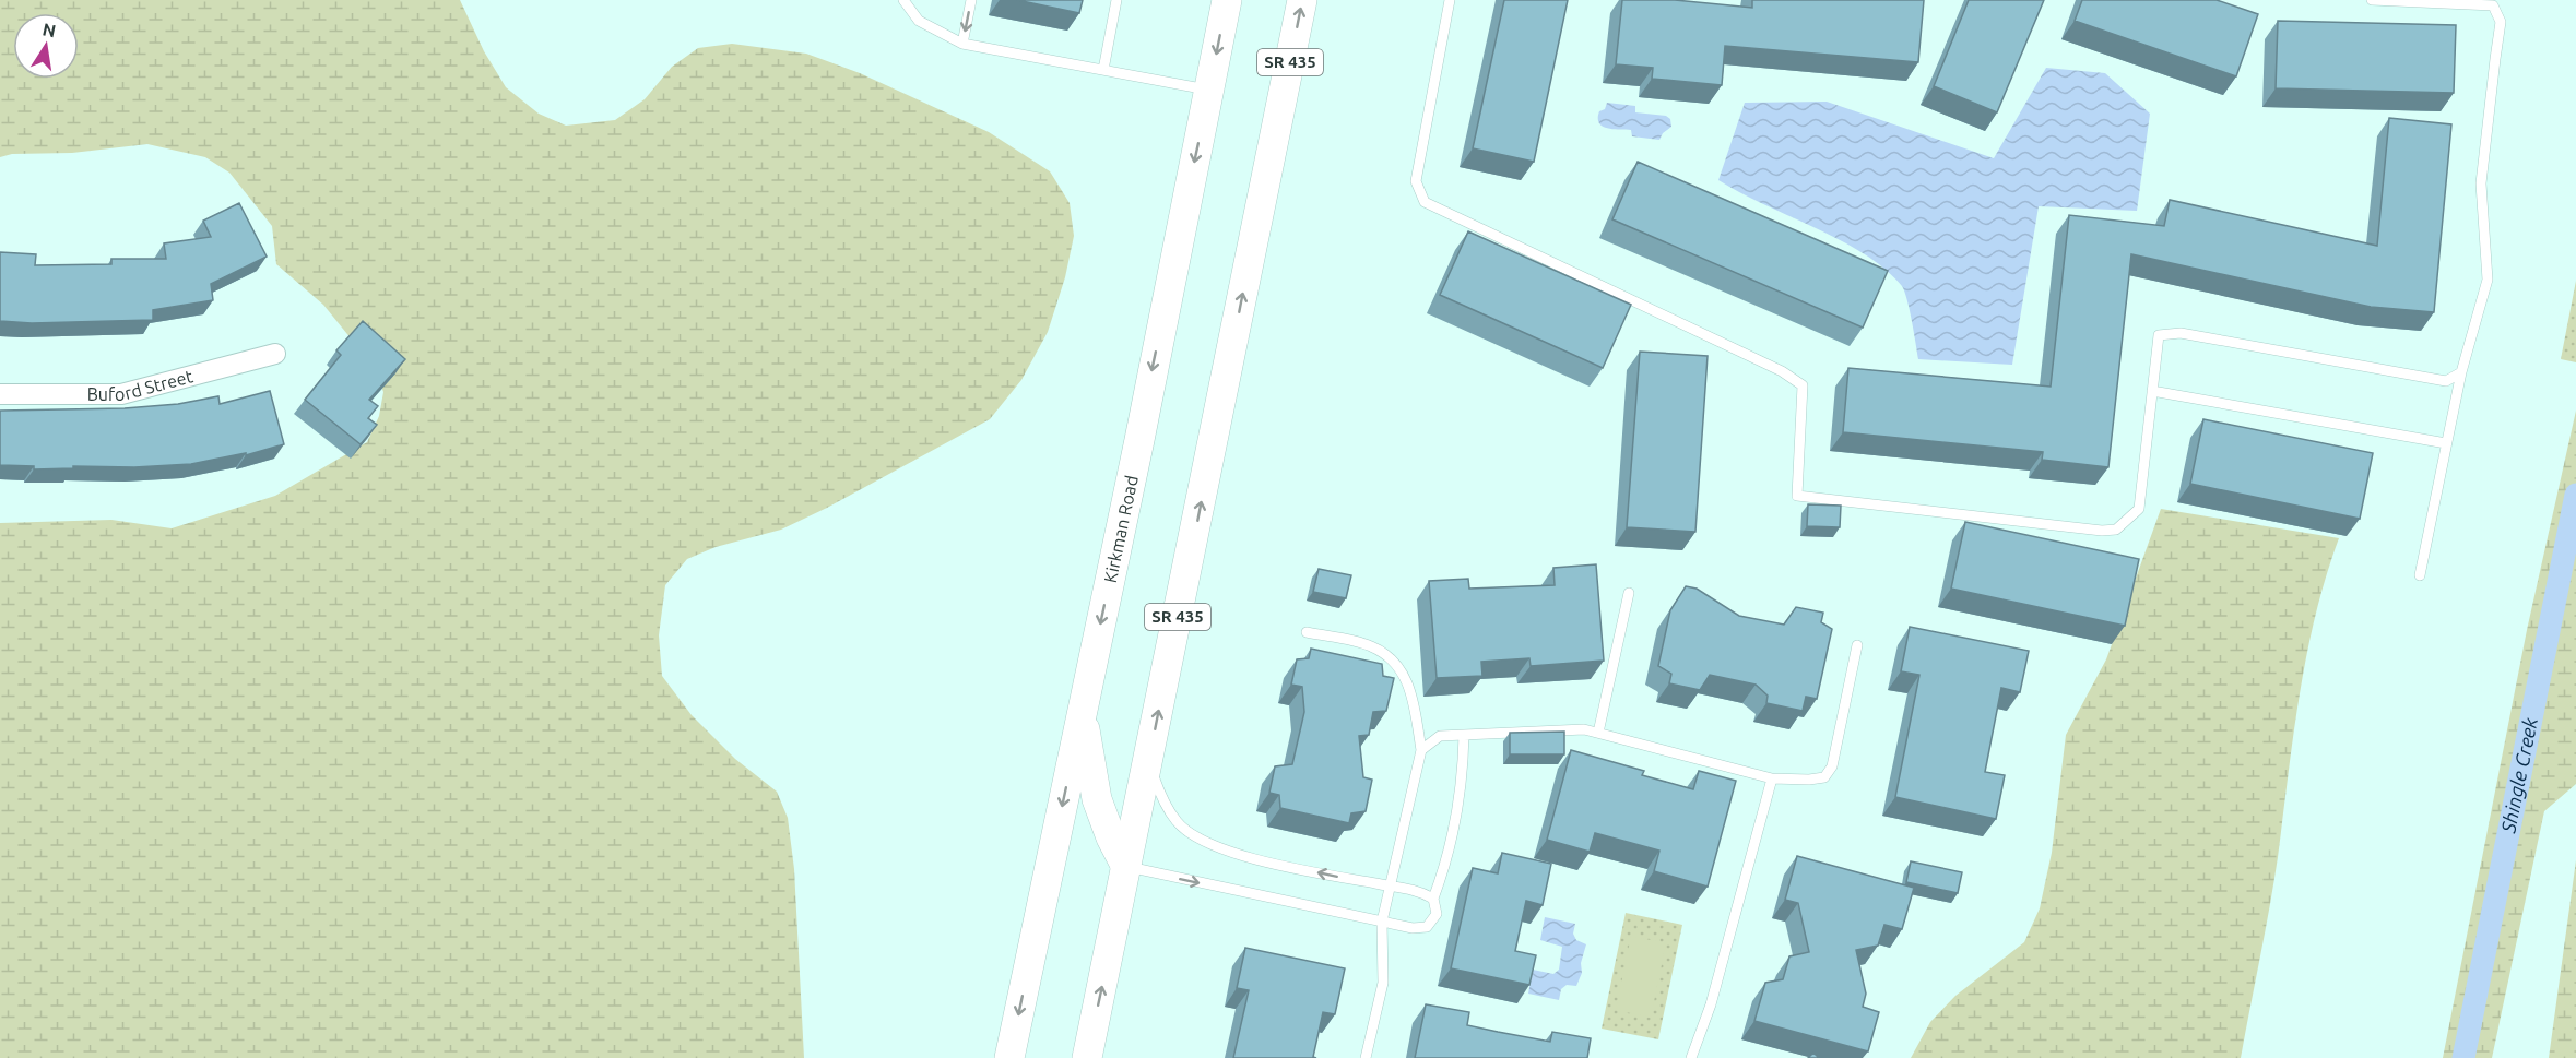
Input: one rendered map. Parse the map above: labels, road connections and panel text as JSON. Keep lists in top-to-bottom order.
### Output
{
  "streets": {
    "main road": ["SR 435", "Kirkman Road"],
    "street": ["Buford Street"]
  },
  "water": ["Shingle Creek"],
  "north": "top"
}
